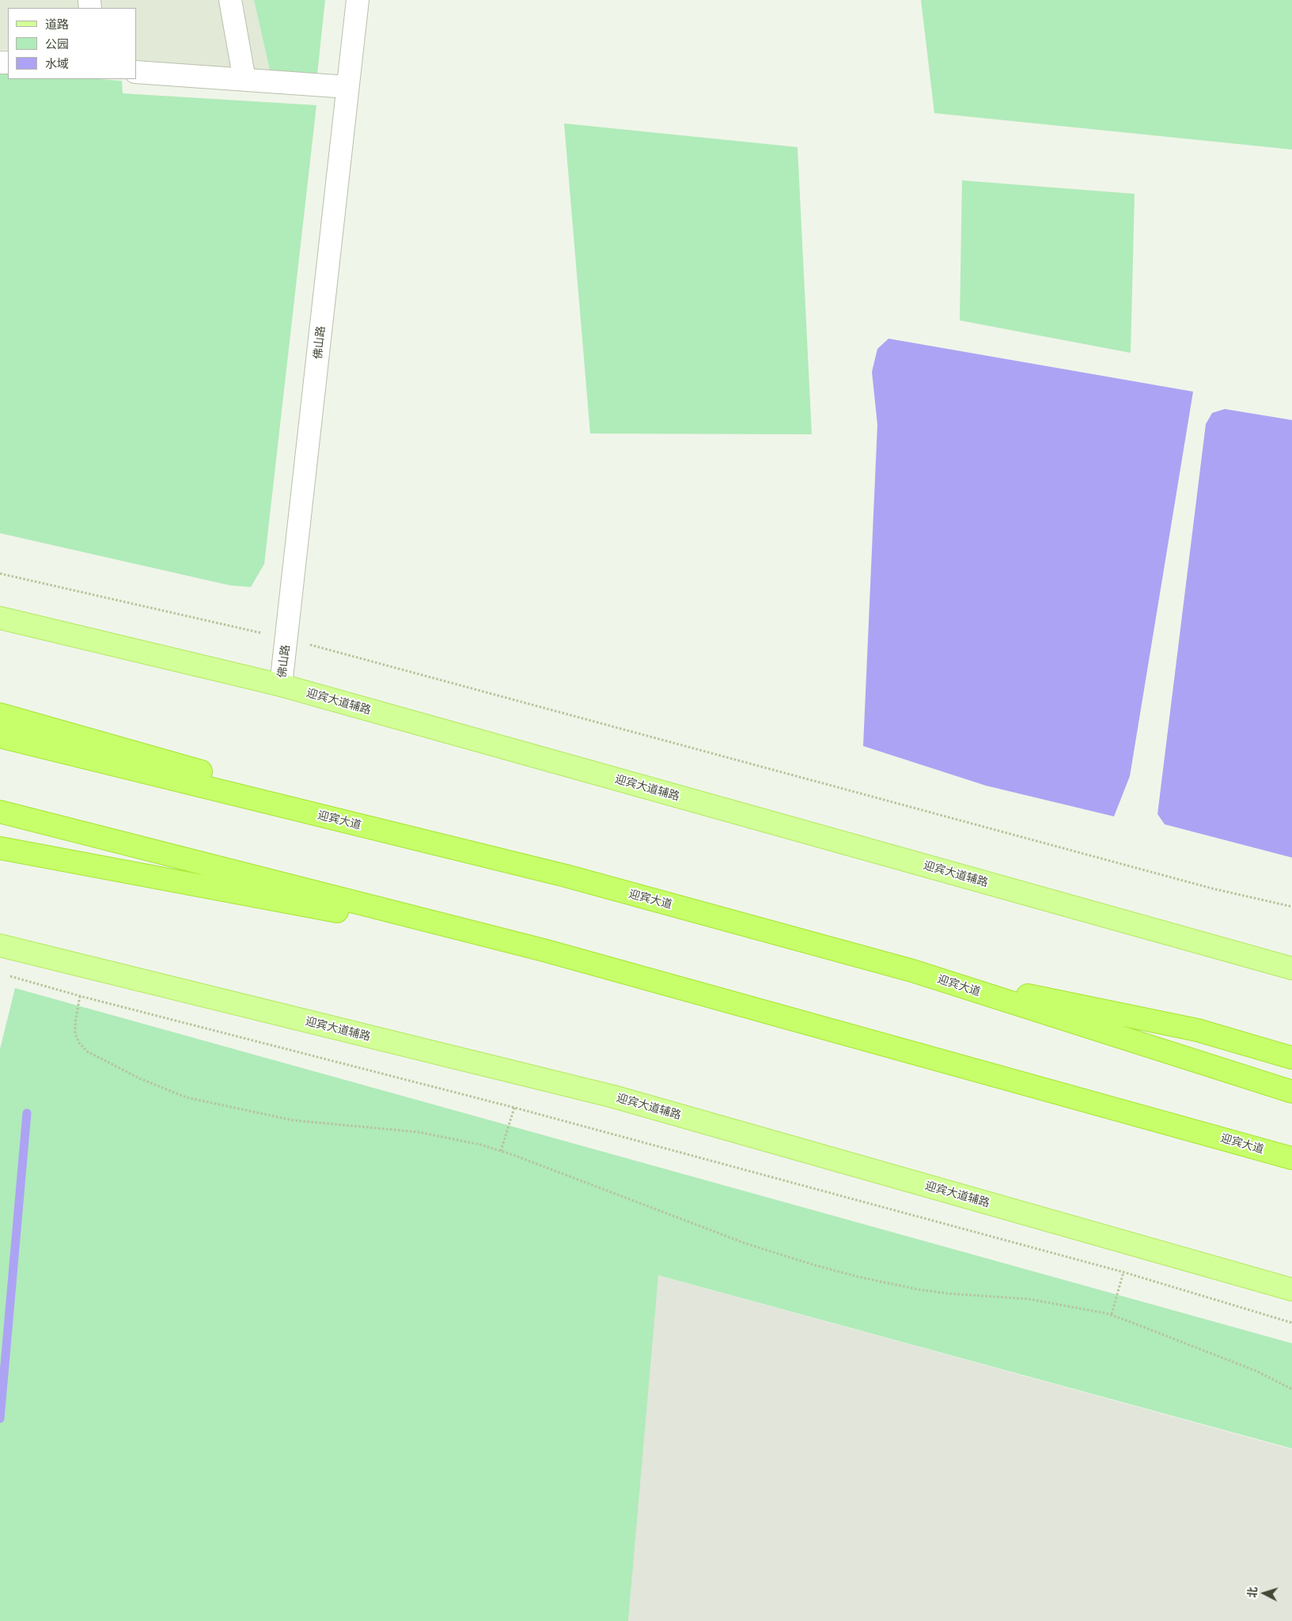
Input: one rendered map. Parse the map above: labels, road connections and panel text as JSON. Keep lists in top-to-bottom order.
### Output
{
  "streets": {
    "highway": ["迎宾大道"],
    "main road": ["迎宾大道辅路"],
    "street": ["佛山路"]
  },
  "crossings": [
    ["佛山路", "迎宾大道辅路"]
  ],
  "legend": ["道路", "公园", "水域"],
  "north": "left"
}
